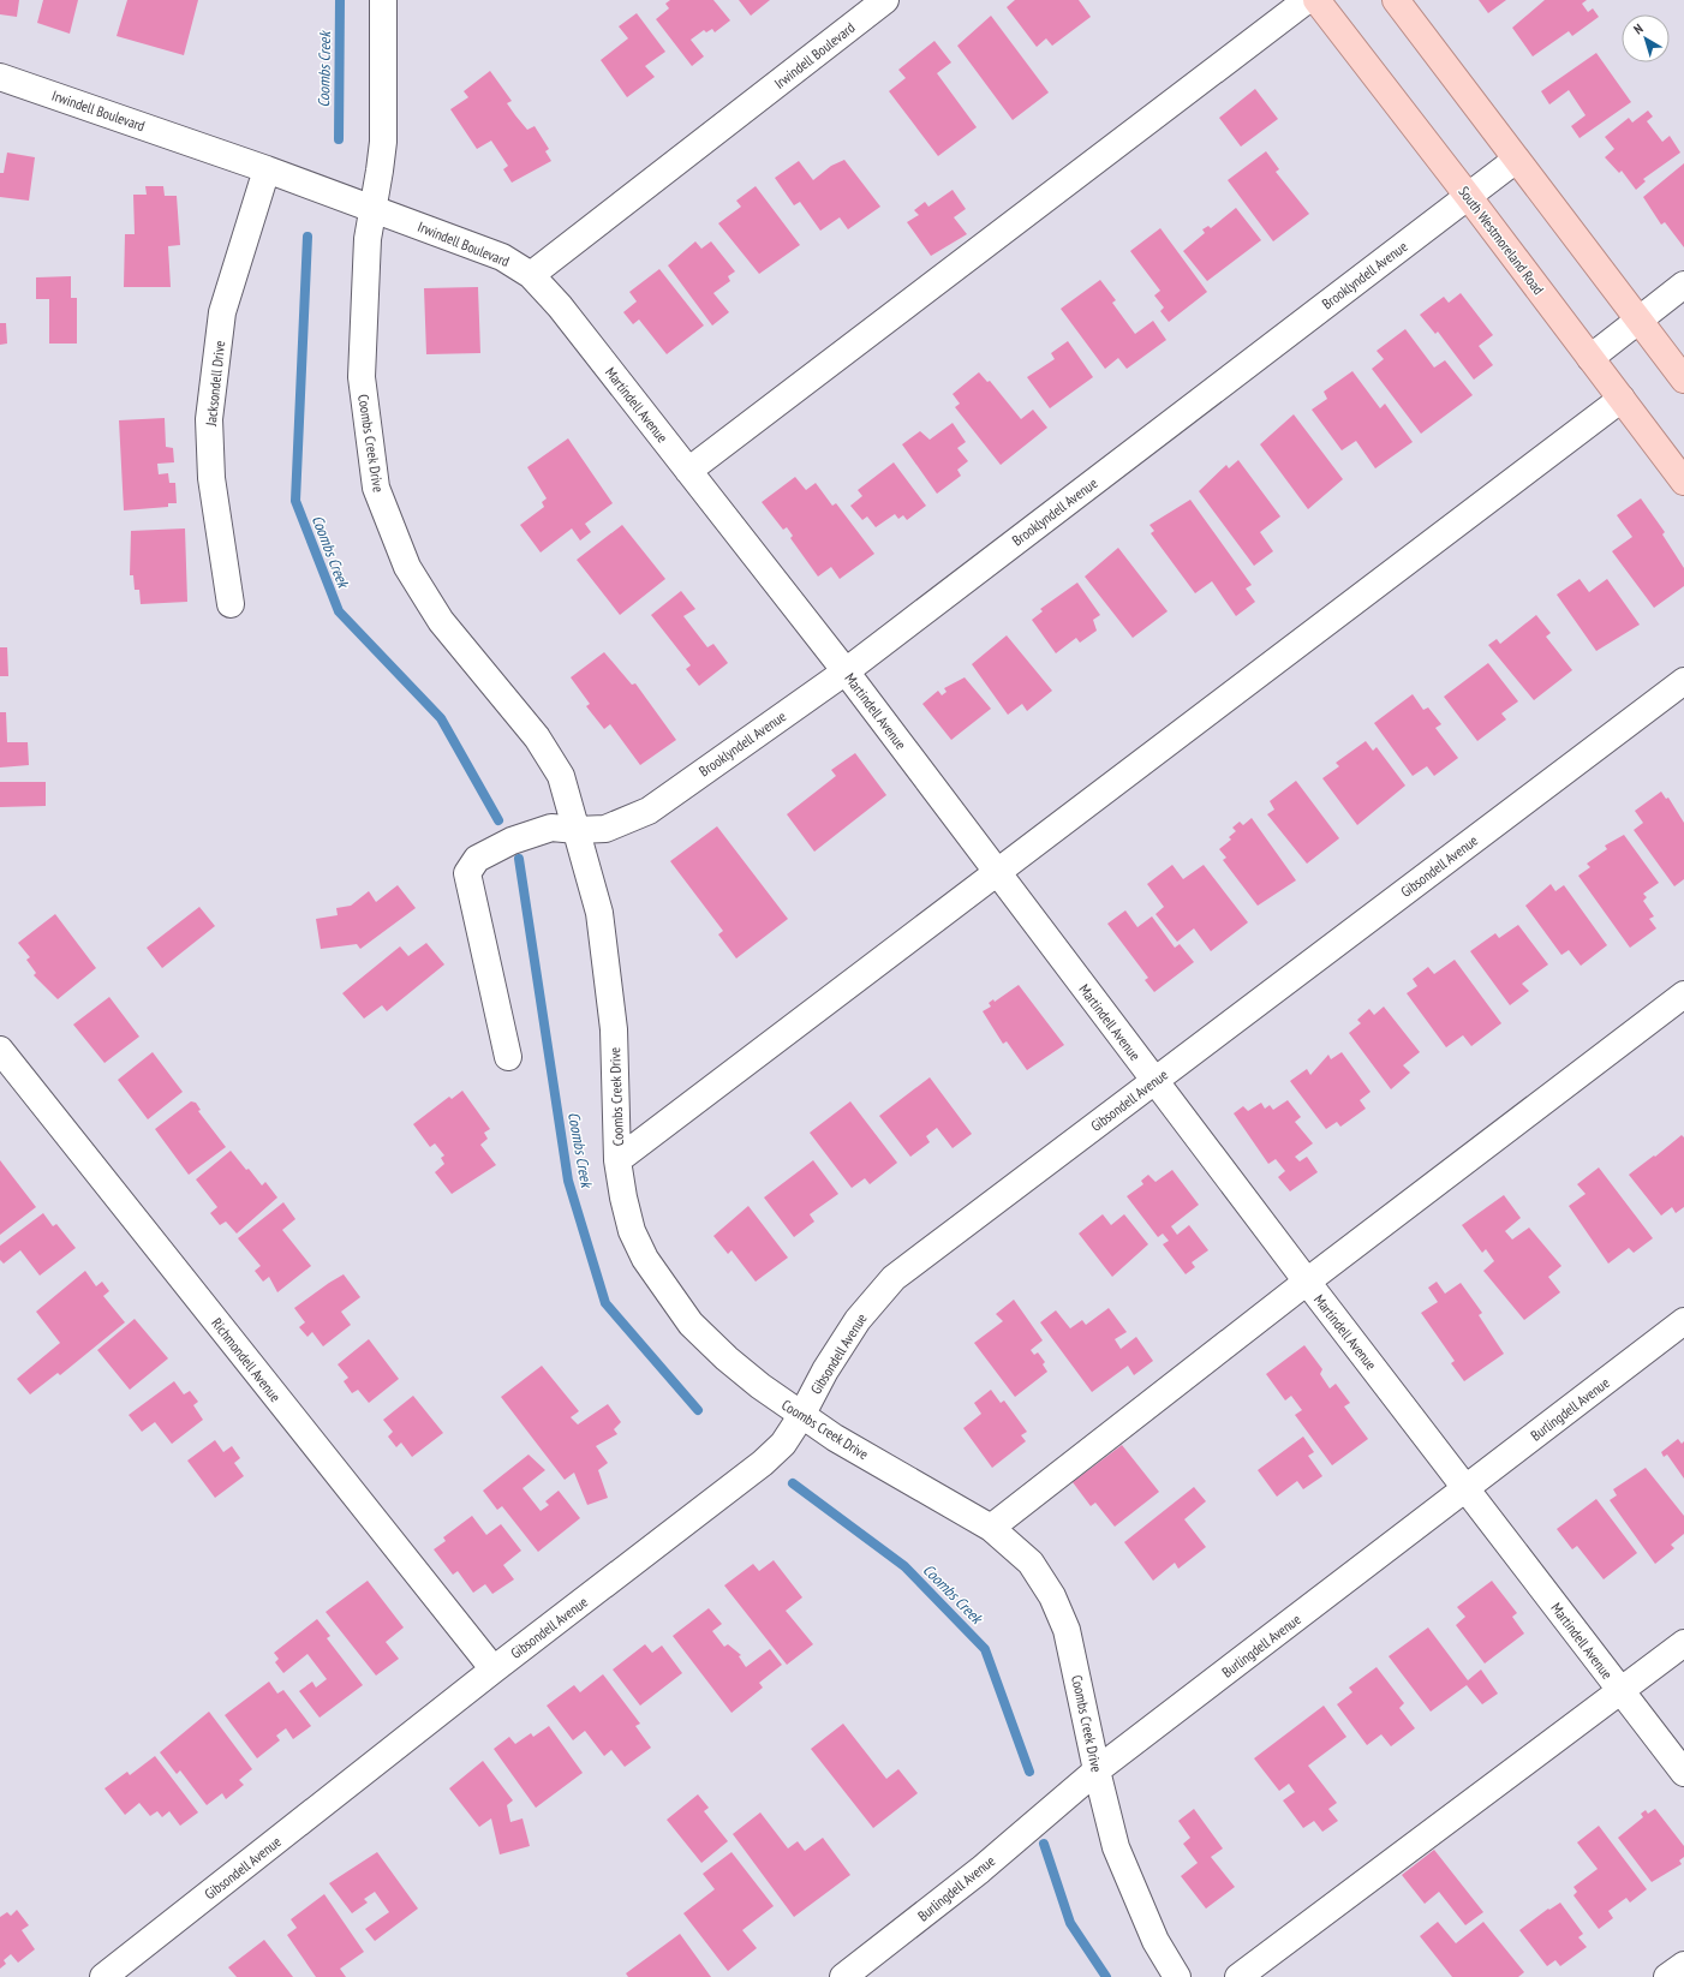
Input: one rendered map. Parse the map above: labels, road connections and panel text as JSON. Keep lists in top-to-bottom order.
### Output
{
  "streets": {
    "main road": ["South Westmoreland Road"],
    "street": [
      "Irwindell Boulevard",
      "Brooklyndell Avenue",
      "Jacksondell Drive",
      "Martindell Avenue",
      "Coombs Creek Drive",
      "Gibsondell Avenue",
      "Richmondell Avenue",
      "Burlingdell Avenue"
    ]
  },
  "crossings": [
    ["Irwindell Boulevard", "Jacksondell Drive"],
    ["Irwindell Boulevard", "Martindell Avenue"],
    ["Irwindell Boulevard", "Coombs Creek Drive"],
    ["South Westmoreland Road", "Brooklyndell Avenue"],
    ["Brooklyndell Avenue", "Martindell Avenue"],
    ["Brooklyndell Avenue", "Coombs Creek Drive"],
    ["Martindell Avenue", "Gibsondell Avenue"],
    ["Martindell Avenue", "Burlingdell Avenue"],
    ["Coombs Creek Drive", "Gibsondell Avenue"],
    ["Coombs Creek Drive", "Burlingdell Avenue"],
    ["Gibsondell Avenue", "Richmondell Avenue"]
  ],
  "water": ["Coombs Creek"],
  "north": "top left"
}
